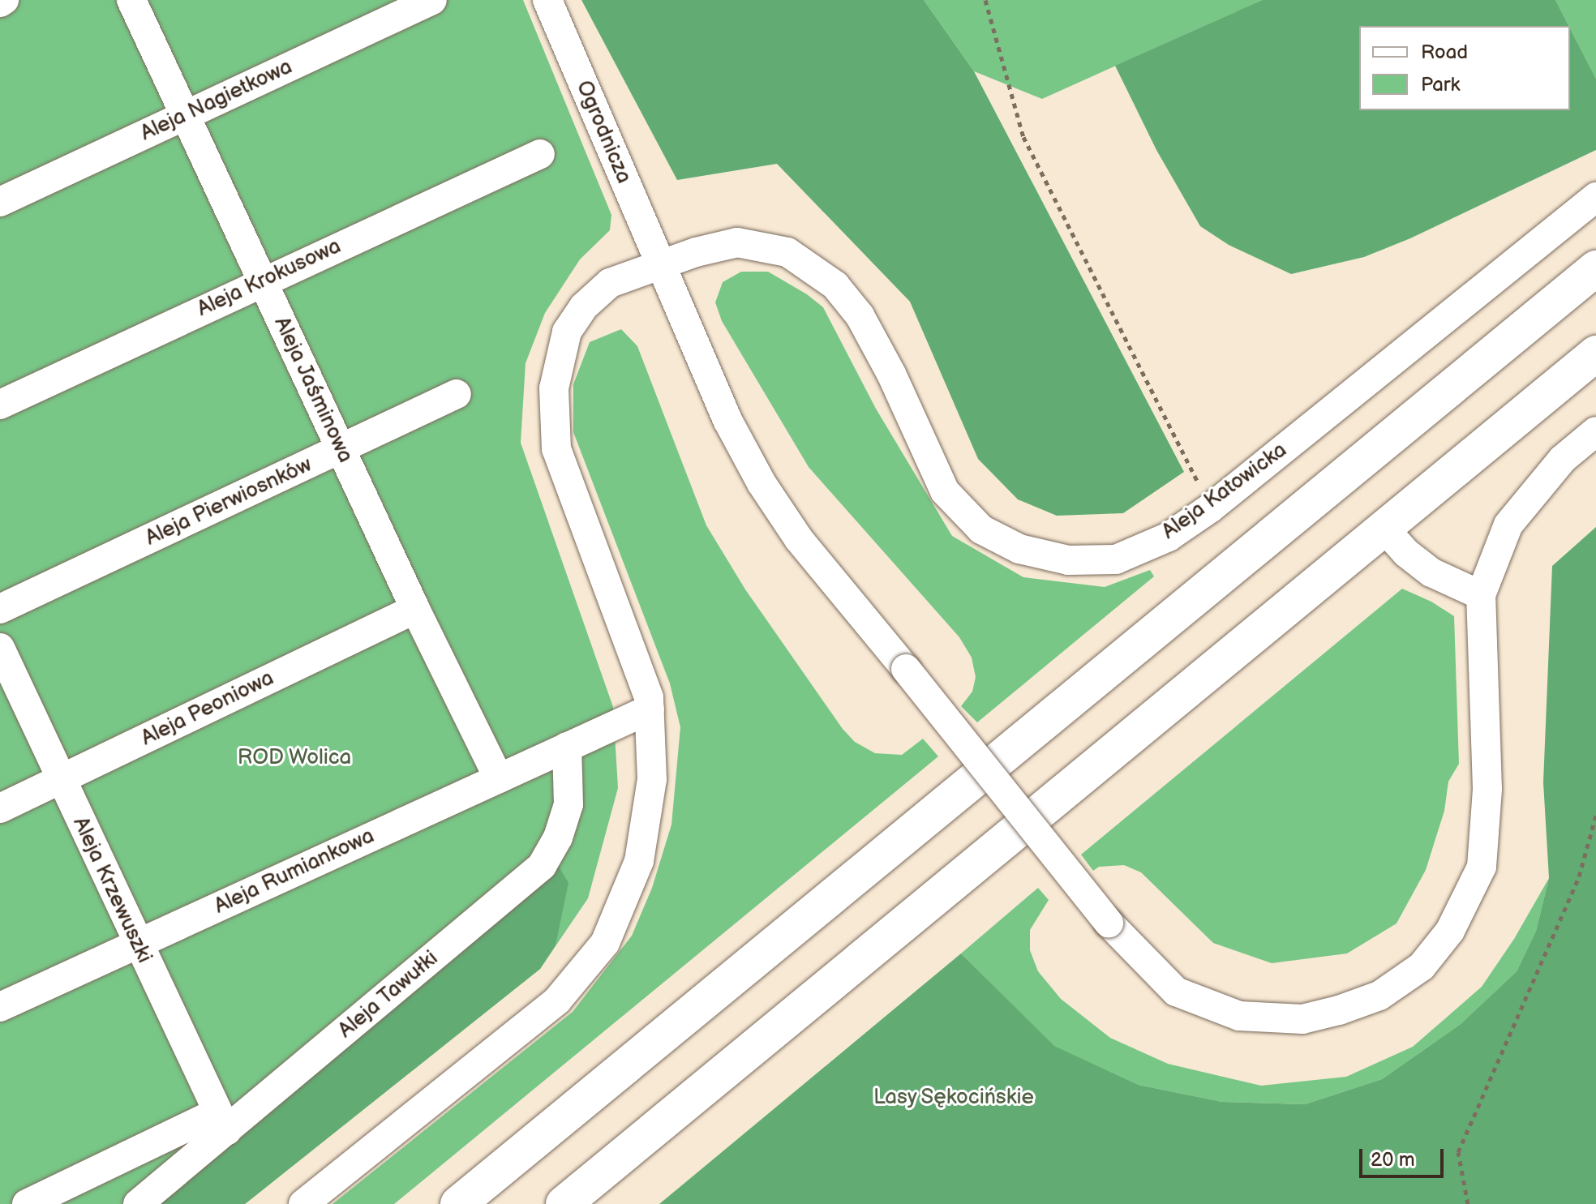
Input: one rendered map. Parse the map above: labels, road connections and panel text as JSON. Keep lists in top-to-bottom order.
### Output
{
  "streets": {
    "street": [
      "Aleja Nagietkowa",
      "Ogrodnicza",
      "Aleja Krokusowa",
      "Aleja Jaśminowa",
      "Aleja Katowicka",
      "Aleja Pierwiosnków",
      "Aleja Peoniowa",
      "Aleja Rumiankowa",
      "Aleja Krzewuszki",
      "Aleja Tawułki"
    ]
  },
  "crossings": [
    ["Aleja Nagietkowa", "Aleja Jaśminowa"],
    ["Ogrodnicza", "Aleja Katowicka"],
    ["Aleja Krokusowa", "Aleja Jaśminowa"],
    ["Aleja Jaśminowa", "Aleja Pierwiosnków"],
    ["Aleja Jaśminowa", "Aleja Peoniowa"],
    ["Aleja Jaśminowa", "Aleja Rumiankowa"],
    ["Aleja Katowicka", "Aleja Rumiankowa"],
    ["Aleja Peoniowa", "Aleja Krzewuszki"],
    ["Aleja Rumiankowa", "Aleja Krzewuszki"],
    ["Aleja Rumiankowa", "Aleja Tawułki"],
    ["Aleja Krzewuszki", "Aleja Tawułki"]
  ],
  "parks": ["ROD Wolica", "Lasy Sękocińskie"],
  "legend": ["Road", "Park"],
  "scale_bar": "20 m"
}
